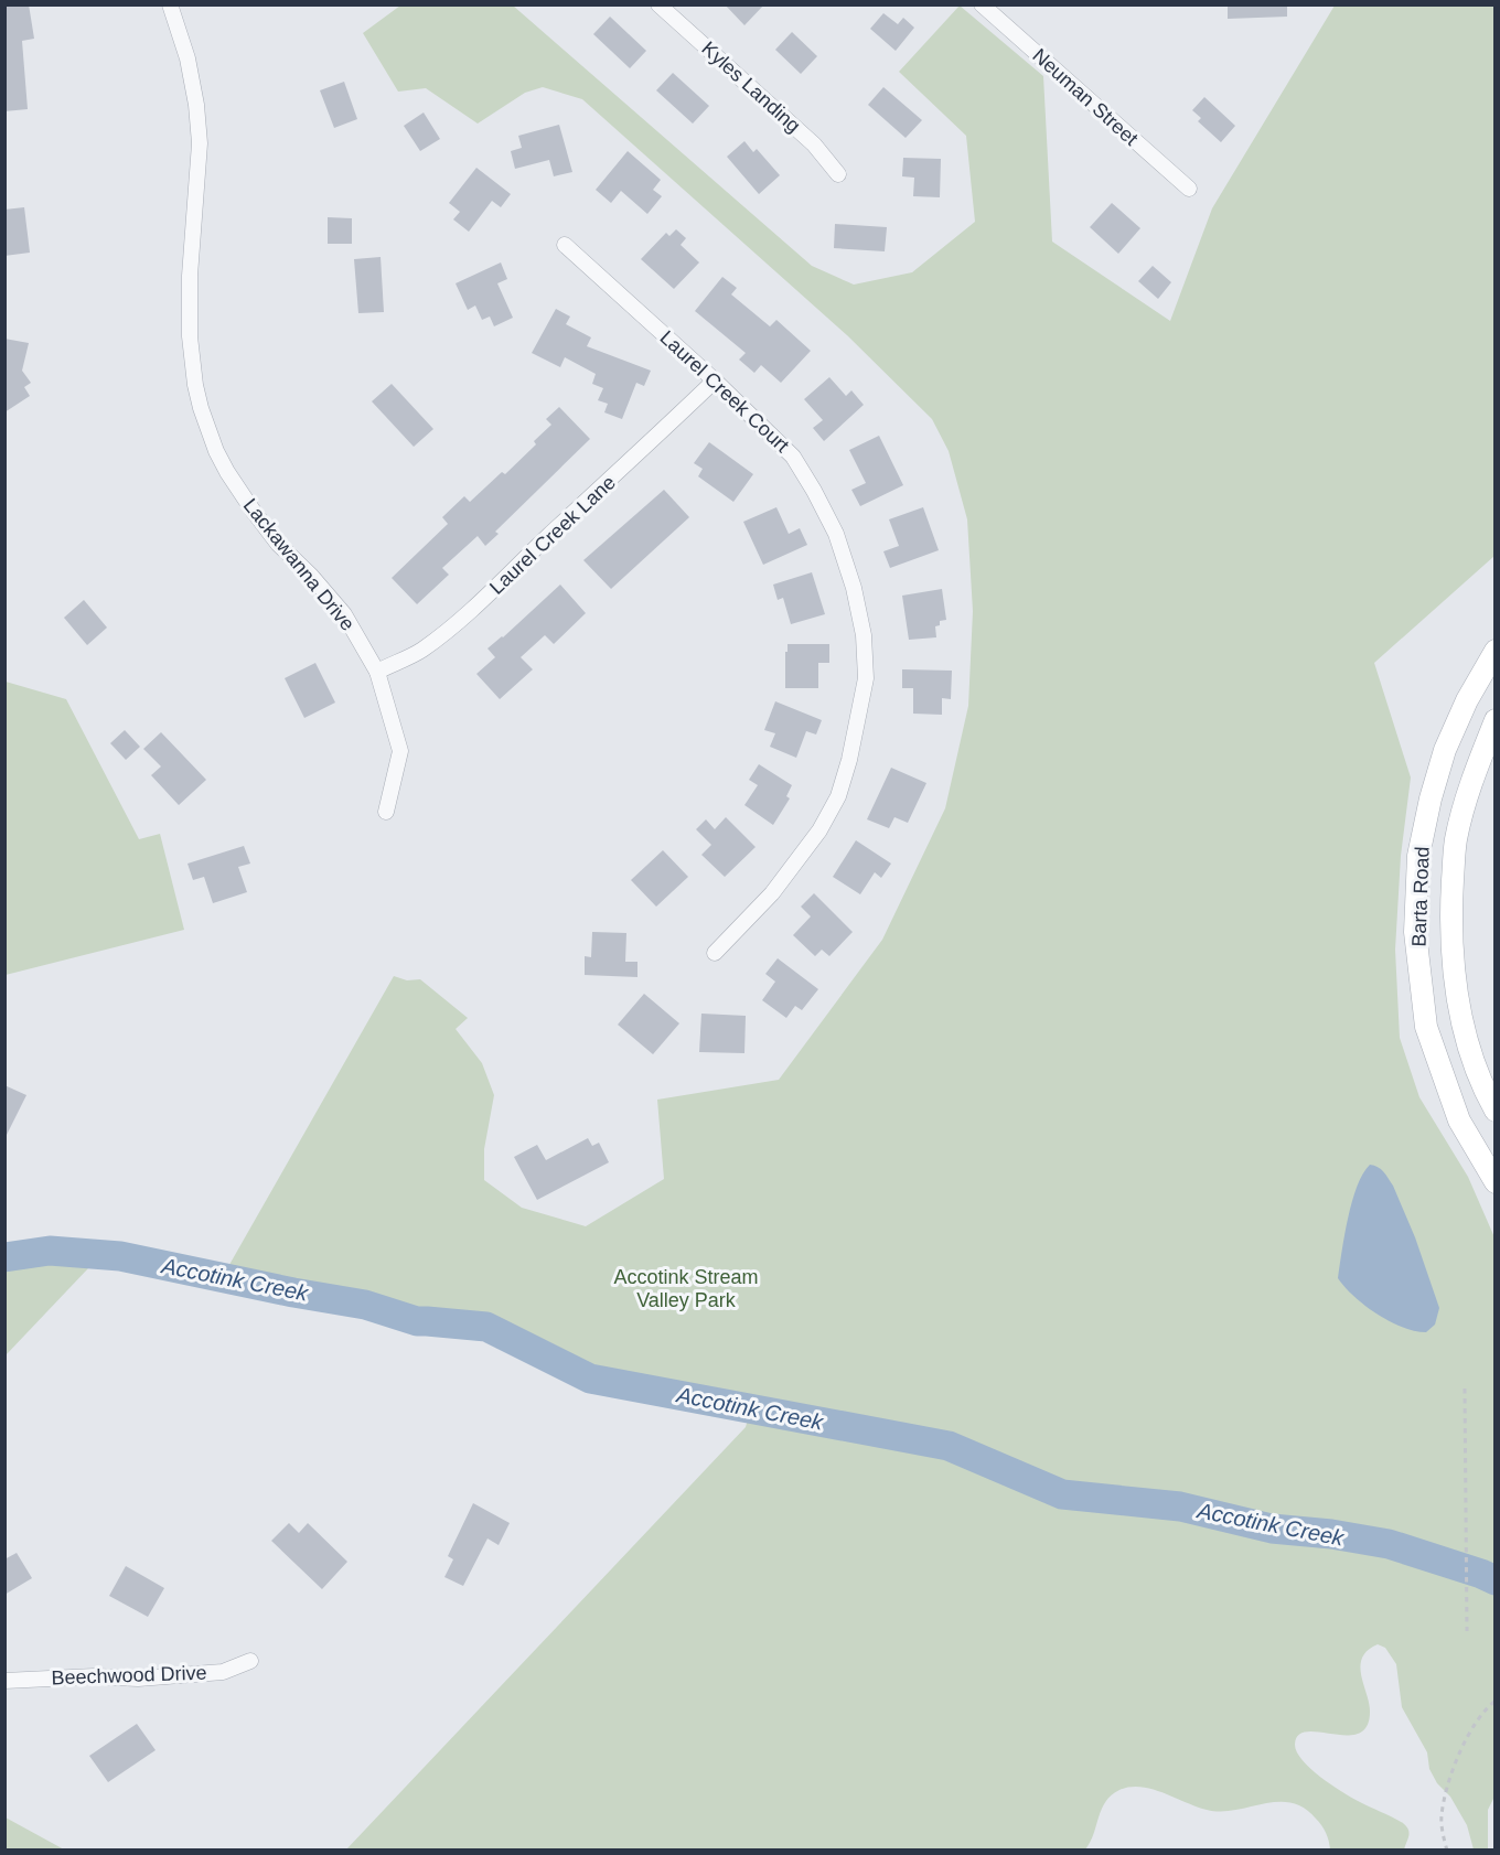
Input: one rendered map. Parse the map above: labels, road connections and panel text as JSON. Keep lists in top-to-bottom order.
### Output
{
  "streets": {
    "street": [
      "Kyles Landing",
      "Neuman Street",
      "Laurel Creek Court",
      "Laurel Creek Lane",
      "Lackawanna Drive",
      "Barta Road",
      "Beechwood Drive"
    ]
  },
  "crossings": [
    ["Laurel Creek Court", "Laurel Creek Lane"],
    ["Laurel Creek Lane", "Lackawanna Drive"]
  ],
  "water": ["Accotink Creek"],
  "parks": ["Accotink Stream Valley Park"]
}
